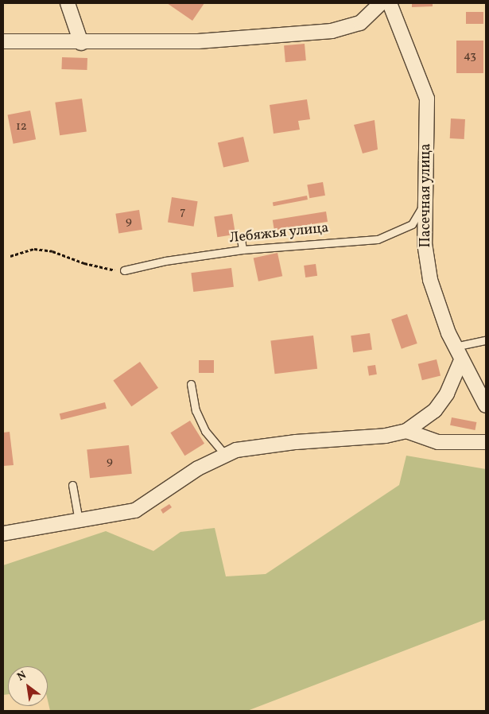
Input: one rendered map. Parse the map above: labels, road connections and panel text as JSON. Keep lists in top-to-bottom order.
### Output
{
  "streets": {
    "street": ["Пасечная улица"],
    "lane": ["Лебяжья улица"]
  },
  "crossings": [
    ["Пасечная улица", "Лебяжья улица"]
  ],
  "house_numbers": [
    "43",
    "12",
    "7",
    "9",
    "9"
  ],
  "north": "top left"
}
